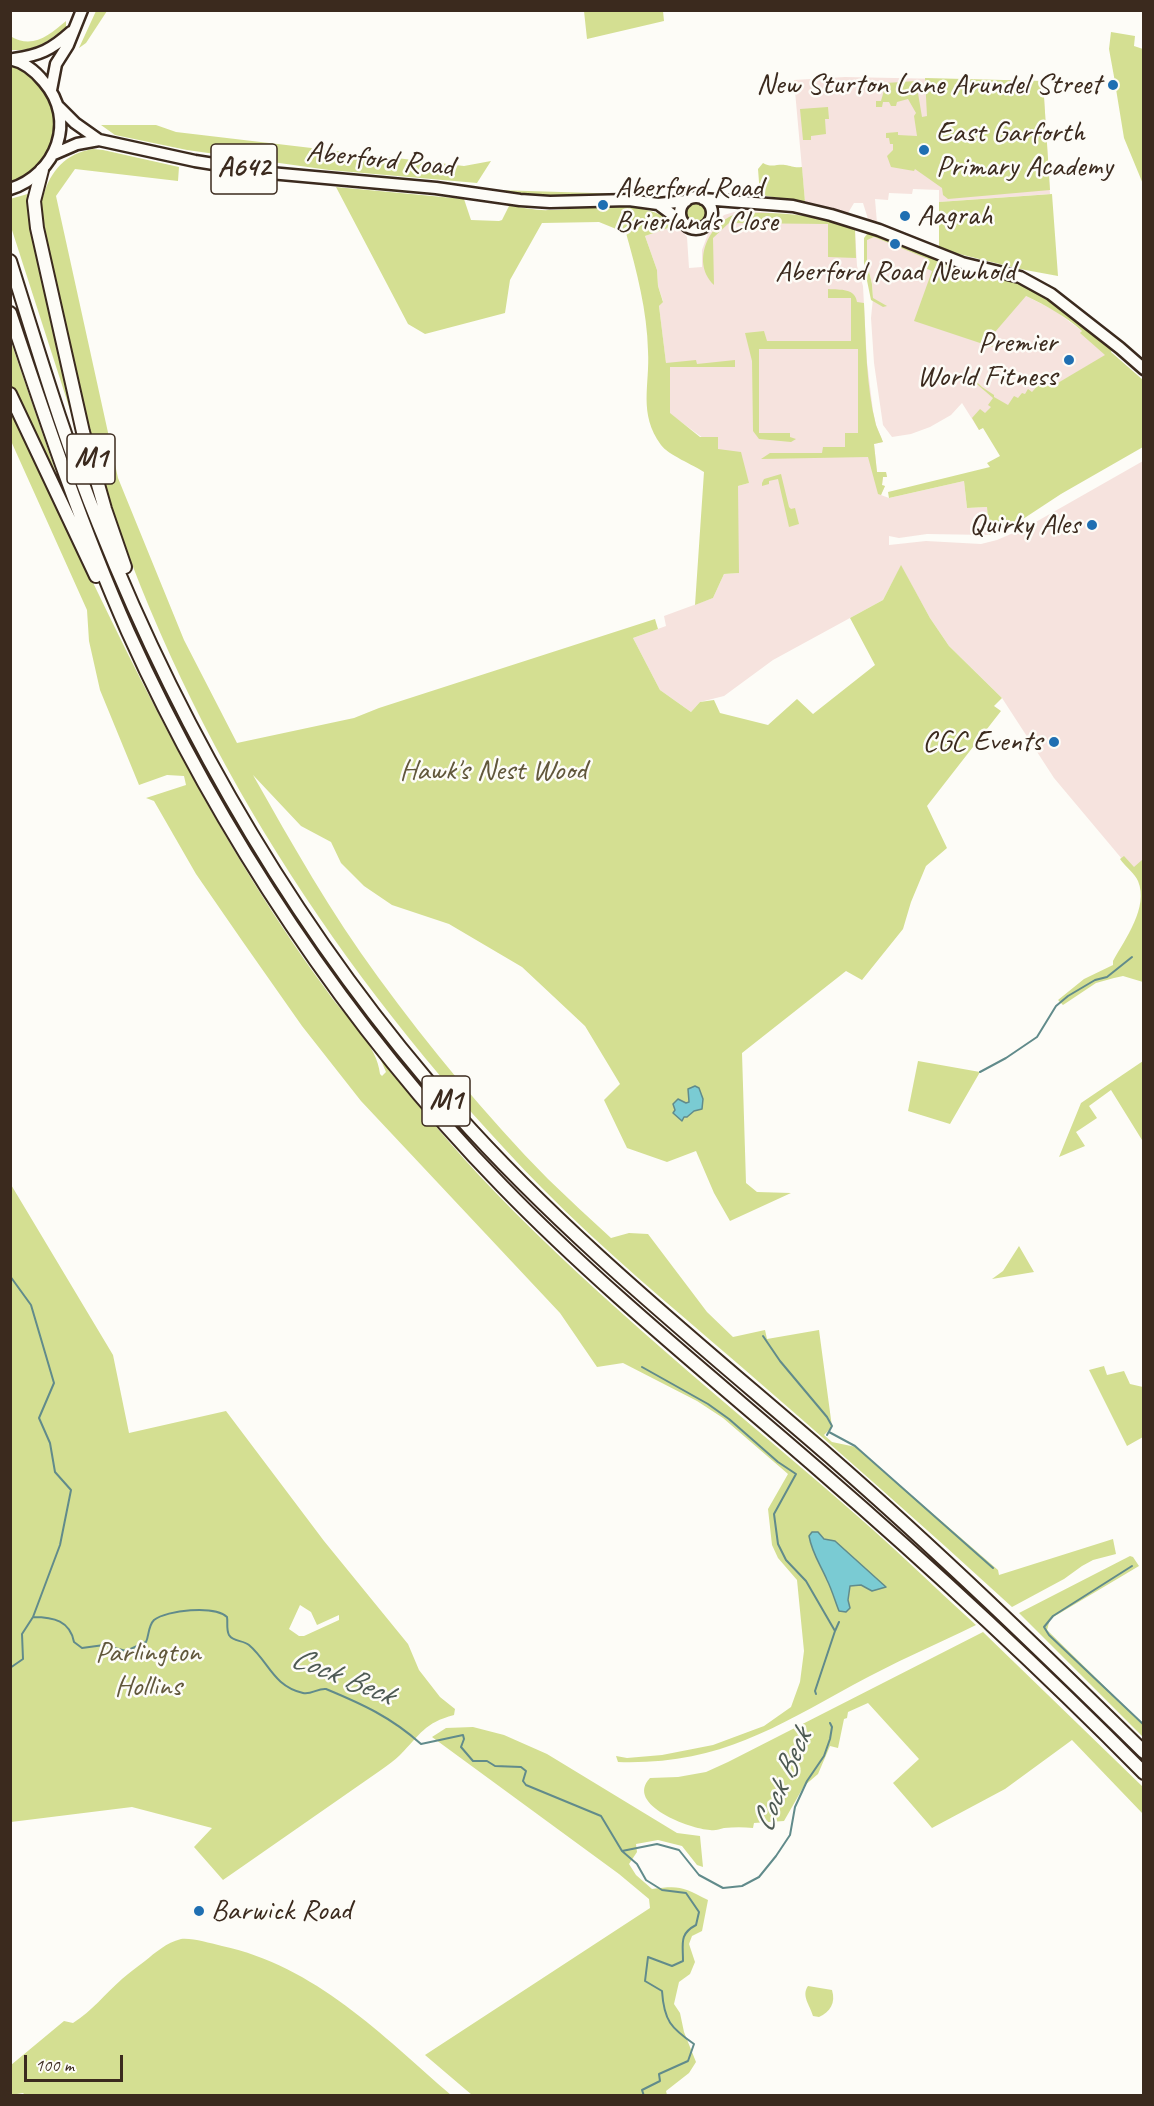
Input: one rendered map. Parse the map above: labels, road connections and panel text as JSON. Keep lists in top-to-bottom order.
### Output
{
  "streets": {
    "highway": ["M1"],
    "main road": ["Aberford Road", "A642"]
  },
  "water": ["Cock Beck"],
  "parks": ["Hawk's Nest Wood", "Parlington Hollins"],
  "places": [
    "New Sturton Lane Arundel Street",
    "East Garforth Primary Academy",
    "Aberford Road Brierlands Close",
    "Aagrah",
    "Aberford Road Newhold",
    "Premier World Fitness",
    "Quirky Ales",
    "CGC Events",
    "Barwick Road"
  ],
  "scale_bar": "100 m"
}
